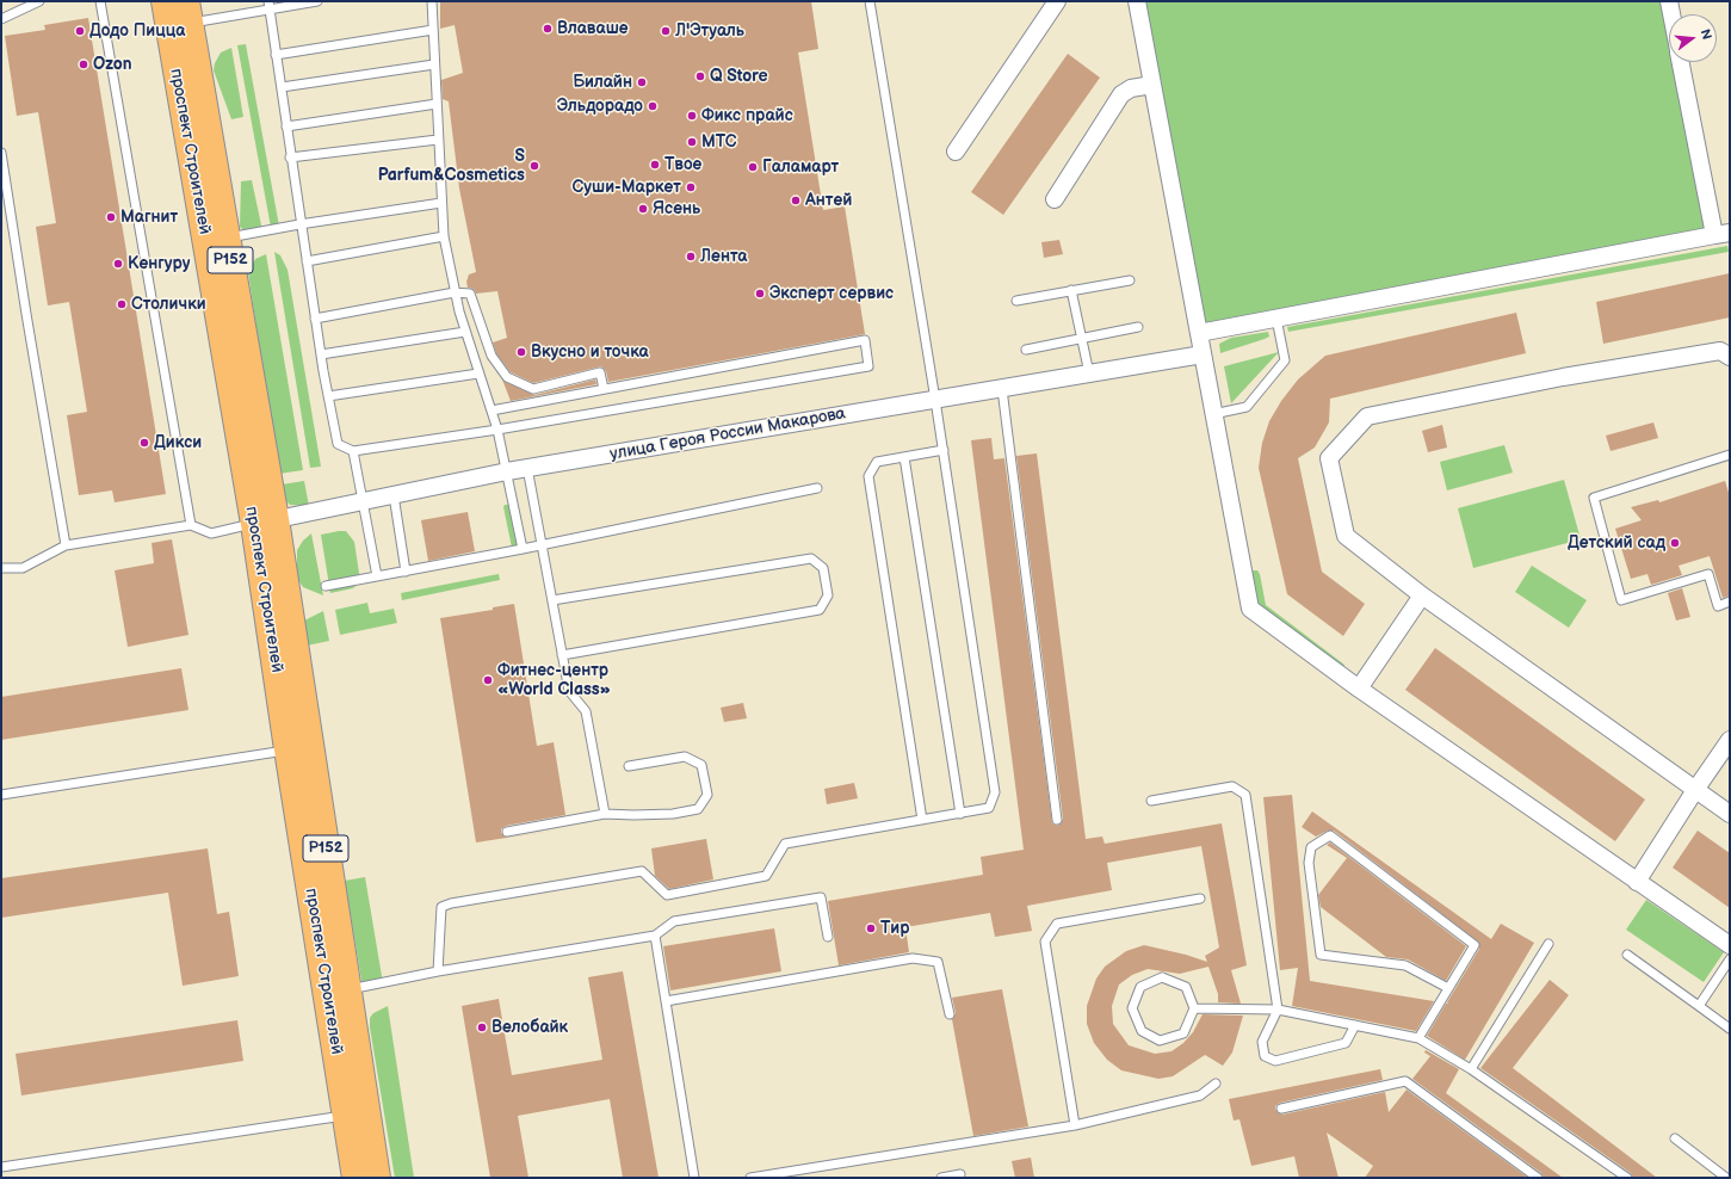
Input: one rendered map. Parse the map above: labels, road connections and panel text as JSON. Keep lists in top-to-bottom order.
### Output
{
  "streets": {
    "main road": ["проспект Строителей", "Р152"],
    "street": ["улица Героя России Макарова"]
  },
  "crossings": [
    ["проспект Строителей", "улица Героя России Макарова"]
  ],
  "places": [
    "Влаваше",
    "Додо Пицца",
    "Л'Этуаль",
    "Ozon",
    "Q Store",
    "Билайн",
    "Эльдорадо",
    "Фикс прайс",
    "МТС",
    "Твое",
    "S Parfum&Cosmetics",
    "Галамарт",
    "Суши-Маркет",
    "Антей",
    "Ясень",
    "Магнит",
    "Лента",
    "Кенгуру",
    "Эксперт сервис",
    "Столички",
    "Вкусно и точка",
    "Дикси",
    "Детский сад",
    "Фитнес-центр «World Class»",
    "Тир",
    "Велобайк"
  ],
  "north": "right"
}
